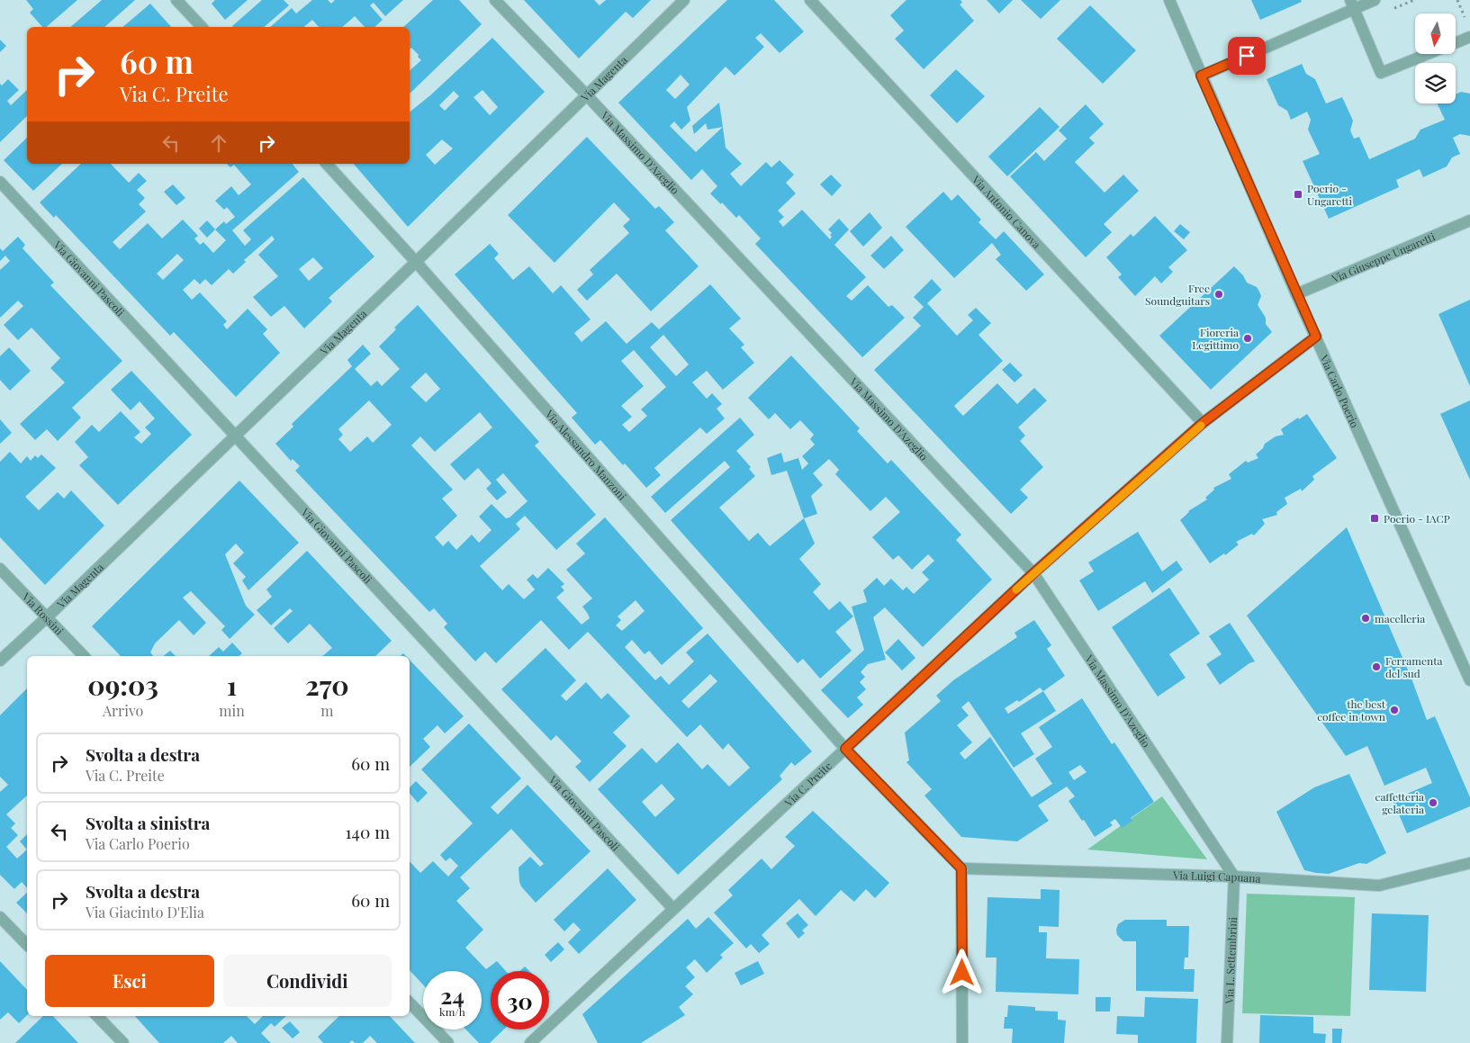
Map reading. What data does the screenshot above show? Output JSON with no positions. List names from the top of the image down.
{
  "streets": {
    "street": [
      "Via Magenta",
      "Via Massimo D'Azeglio",
      "Via Antonio Canova",
      "Via Giuseppe Ungaretti",
      "Via Giovanni Pascoli",
      "Via Carlo Poerio",
      "Via Alessandro Manzoni",
      "Via Rossini",
      "Via C. Preite",
      "Via Luigi Capuana",
      "Via L. Settembrini"
    ]
  },
  "crossings": [
    ["Via Magenta", "Via Massimo D'Azeglio"],
    ["Via Magenta", "Via Giovanni Pascoli"],
    ["Via Magenta", "Via Alessandro Manzoni"],
    ["Via Magenta", "Via Rossini"],
    ["Via Massimo D'Azeglio", "Via C. Preite"],
    ["Via Massimo D'Azeglio", "Via Luigi Capuana"],
    ["Via Massimo D'Azeglio", "Via L. Settembrini"],
    ["Via Antonio Canova", "Via C. Preite"],
    ["Via Giuseppe Ungaretti", "Via Carlo Poerio"],
    ["Via Giovanni Pascoli", "Via C. Preite"],
    ["Via Carlo Poerio", "Via C. Preite"],
    ["Via Alessandro Manzoni", "Via C. Preite"],
    ["Via Alessandro Manzoni", "Via Luigi Capuana"],
    ["Via Luigi Capuana", "Via L. Settembrini"]
  ],
  "places": {
    "transit": ["Poerio - Ungaretti", "Poerio - IACP"],
    "other": [
      "Free Soundguitars",
      "Fioreria Legittimo",
      "macelleria",
      "Ferramenta del sud",
      "the best coffee in town",
      "caffetteria gelateria"
    ]
  },
  "north": "bottom",
  "page": {
    "turn": ["60 m", "Via C. Preite"],
    "eta": [
      "09:03",
      "Arrivo",
      "1",
      "min",
      "270",
      "m"
    ],
    "list": [
      {
        "name": "Svolta a destra",
        "note": "Via C. Preite",
        "value": "60 m"
      },
      {
        "name": "Svolta a sinistra",
        "note": "Via Carlo Poerio",
        "value": "140 m"
      },
      {
        "name": "Svolta a destra",
        "note": "Via Giacinto D'Elia",
        "value": "60 m"
      }
    ],
    "buttons": ["Esci", "Condividi"],
    "speed": "24 km/h",
    "limit": "30"
  }
}
